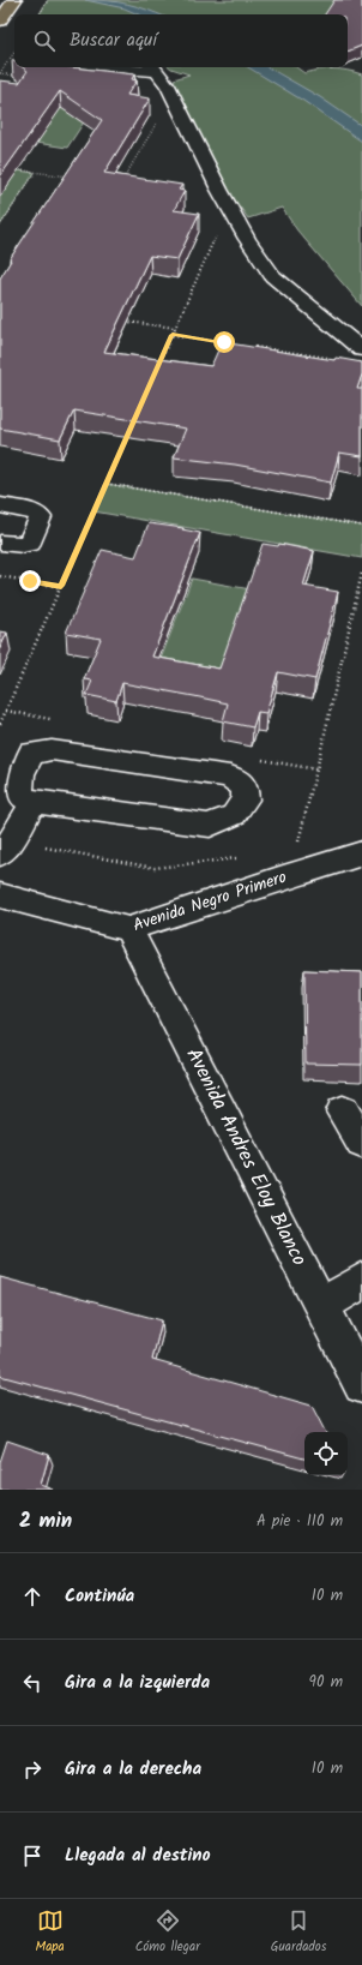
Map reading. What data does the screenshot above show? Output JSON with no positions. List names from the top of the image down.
{
  "streets": {
    "street": ["Avenida Negro Primero", "Avenida Andres Eloy Blanco"]
  },
  "crossings": [
    ["Avenida Negro Primero", "Avenida Andres Eloy Blanco"]
  ],
  "page": {
    "search": "Buscar aquí",
    "heading": ["2 min", "A pie · 110 m"],
    "list": [
      ["Continúa", "10 m"],
      ["Gira a la izquierda", "90 m"],
      ["Gira a la derecha", "10 m"],
      "Llegada al destino"
    ],
    "nav": ["Mapa", "Cómo llegar", "Guardados"]
  }
}
